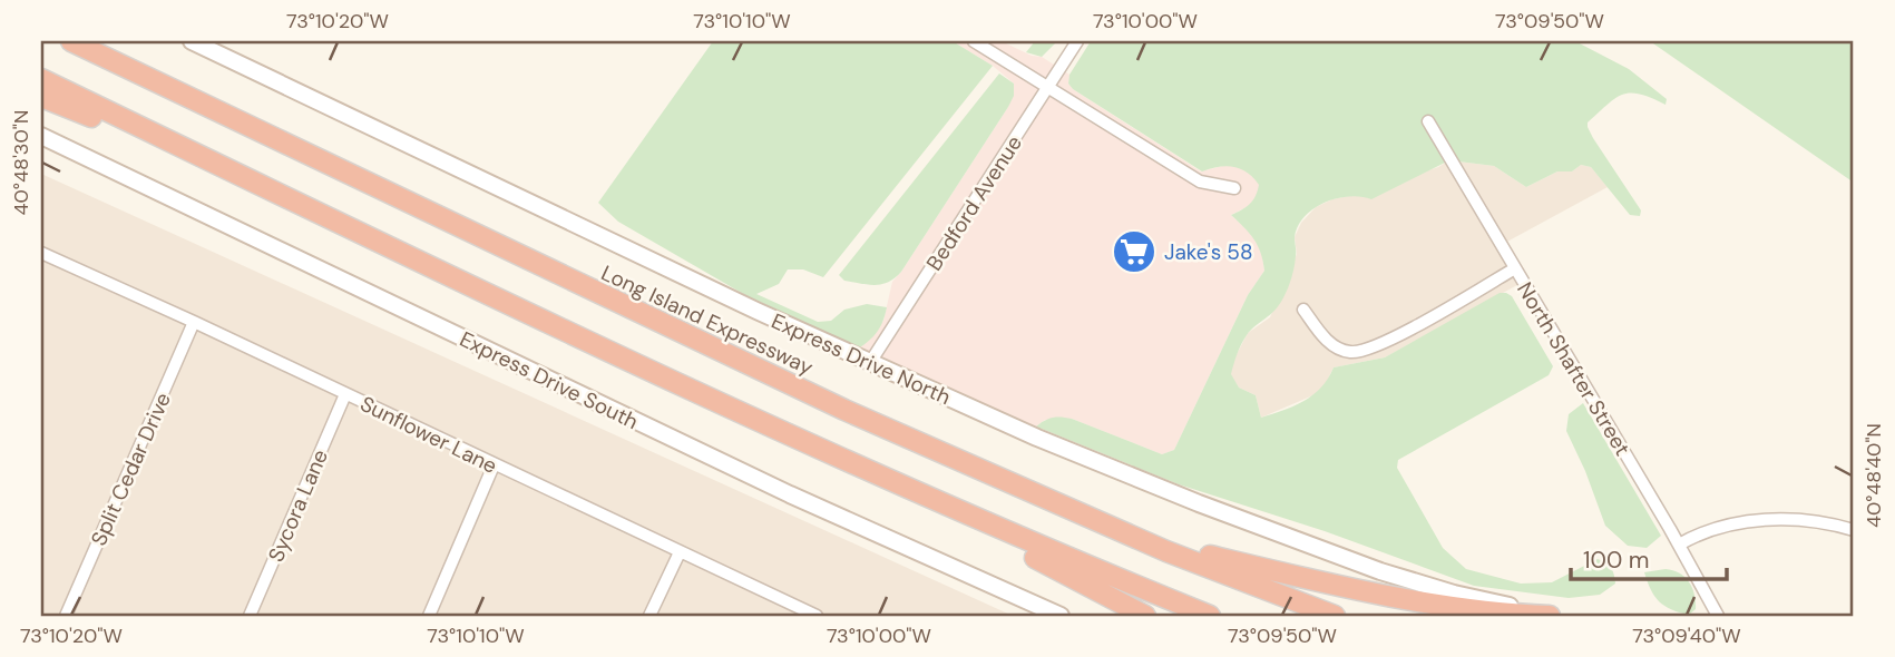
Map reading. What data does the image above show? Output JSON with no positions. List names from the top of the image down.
{
  "streets": {
    "highway": ["Long Island Expressway"],
    "main road": ["Express Drive North", "Express Drive South"],
    "street": [
      "Bedford Avenue",
      "North Shafter Street",
      "Sunflower Lane",
      "Split Cedar Drive",
      "Sycora Lane"
    ]
  },
  "crossings": [
    ["Bedford Avenue", "Express Drive North"],
    ["Sunflower Lane", "Split Cedar Drive"],
    ["Sunflower Lane", "Sycora Lane"]
  ],
  "places": {
    "supermarket": ["Jake's 58"]
  },
  "scale_bar": "100 m",
  "coordinates": [
    "73°10'20\"W",
    "73°10'10\"W",
    "73°10'00\"W",
    "73°09'50\"W",
    "40°48'30\"N",
    "40°48'40\"N",
    "73°09'40\"W"
  ]
}
